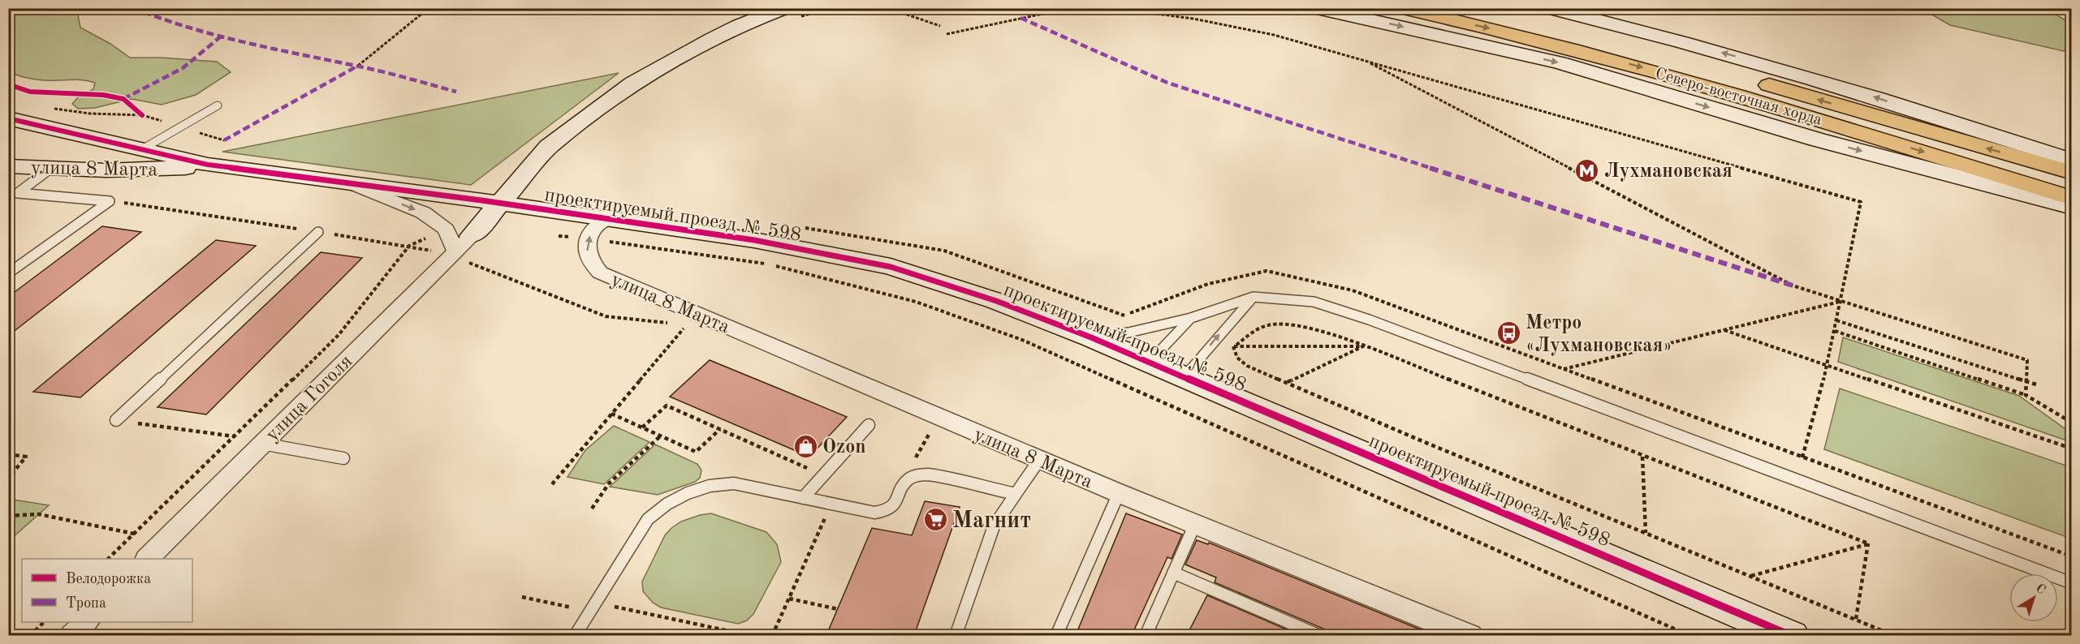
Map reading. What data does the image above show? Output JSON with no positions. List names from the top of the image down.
{
  "streets": {
    "highway": ["Северо-восточная хорда"],
    "street": ["улица 8 Марта", "проектируемый проезд № 598", "улица Гоголя"]
  },
  "crossings": [
    ["улица 8 Марта", "проектируемый проезд № 598"]
  ],
  "one_way": ["улица 8 Марта"],
  "places": {
    "metro station": ["Лухмановская"],
    "bus stop": ["Метро «Лухмановская»"],
    "shop": ["Ozon"],
    "supermarket": ["Магнит"]
  },
  "legend": ["Велодорожка", "Тропа"],
  "north": "top right"
}
